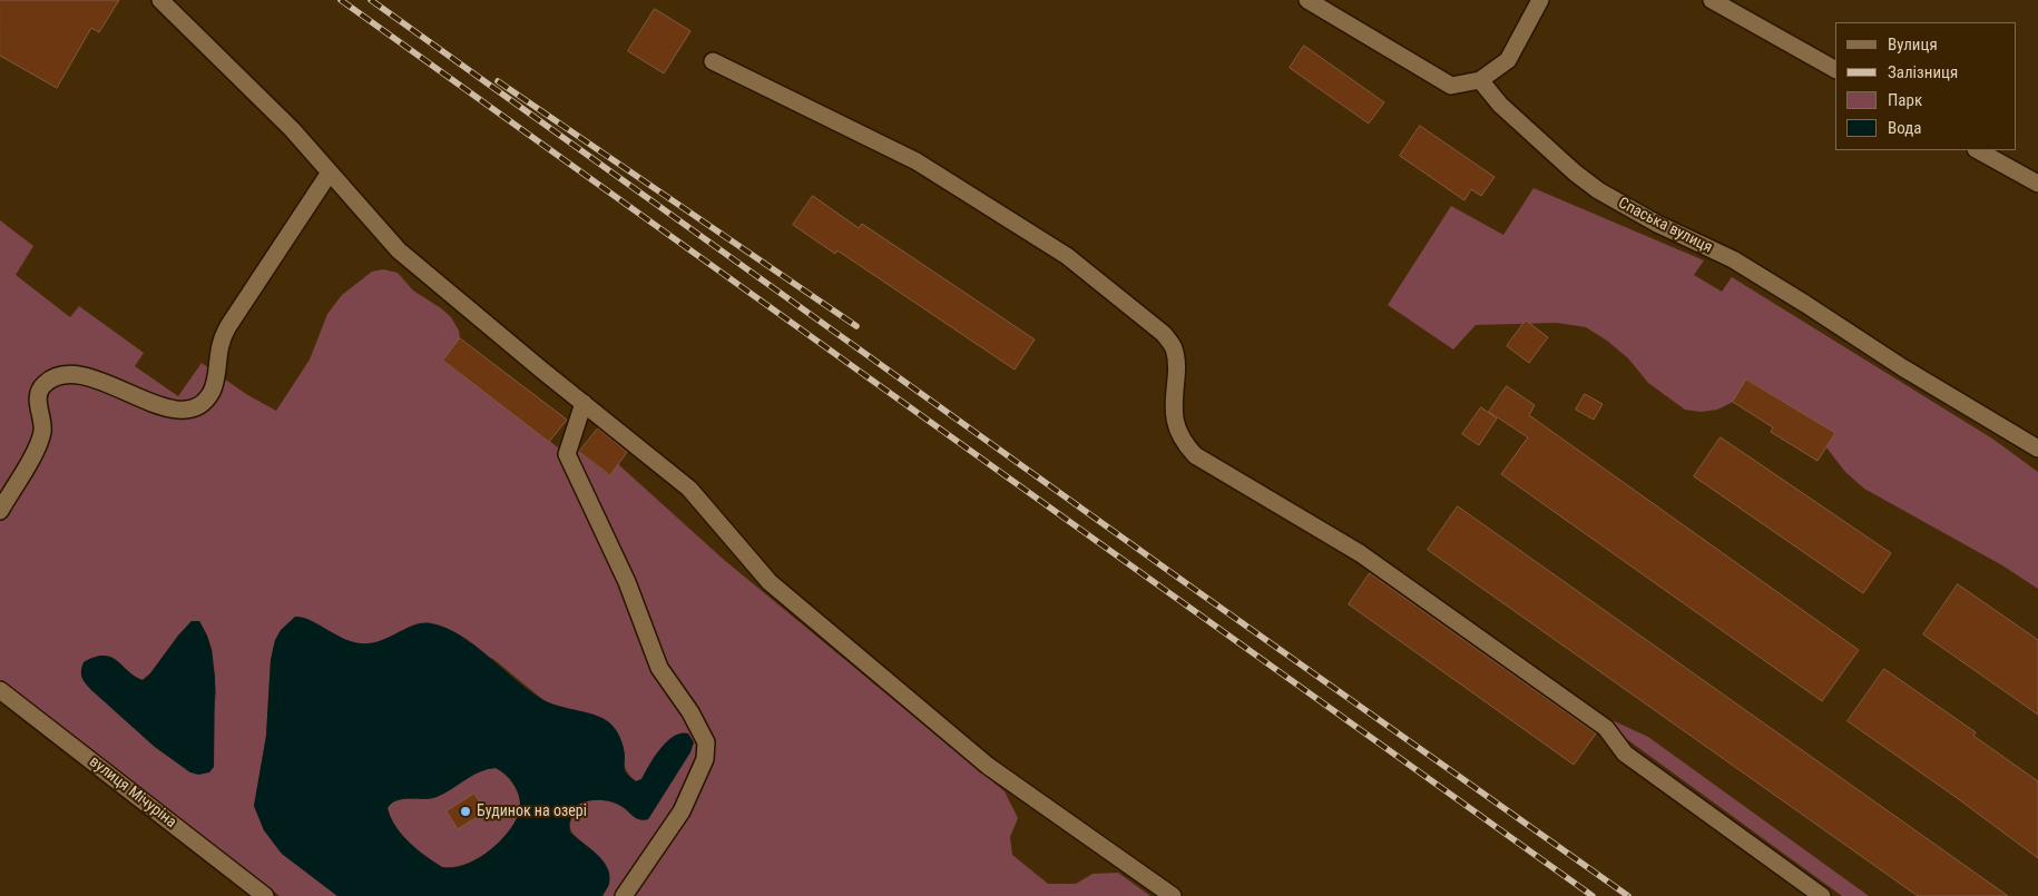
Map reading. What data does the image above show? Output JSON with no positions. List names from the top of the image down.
{
  "streets": {
    "street": ["Спаська вулиця", "вулиця Мічуріна"]
  },
  "places": ["Будинок на озері"],
  "legend": [
    "Вулиця",
    "Залізниця",
    "Парк",
    "Вода"
  ]
}
